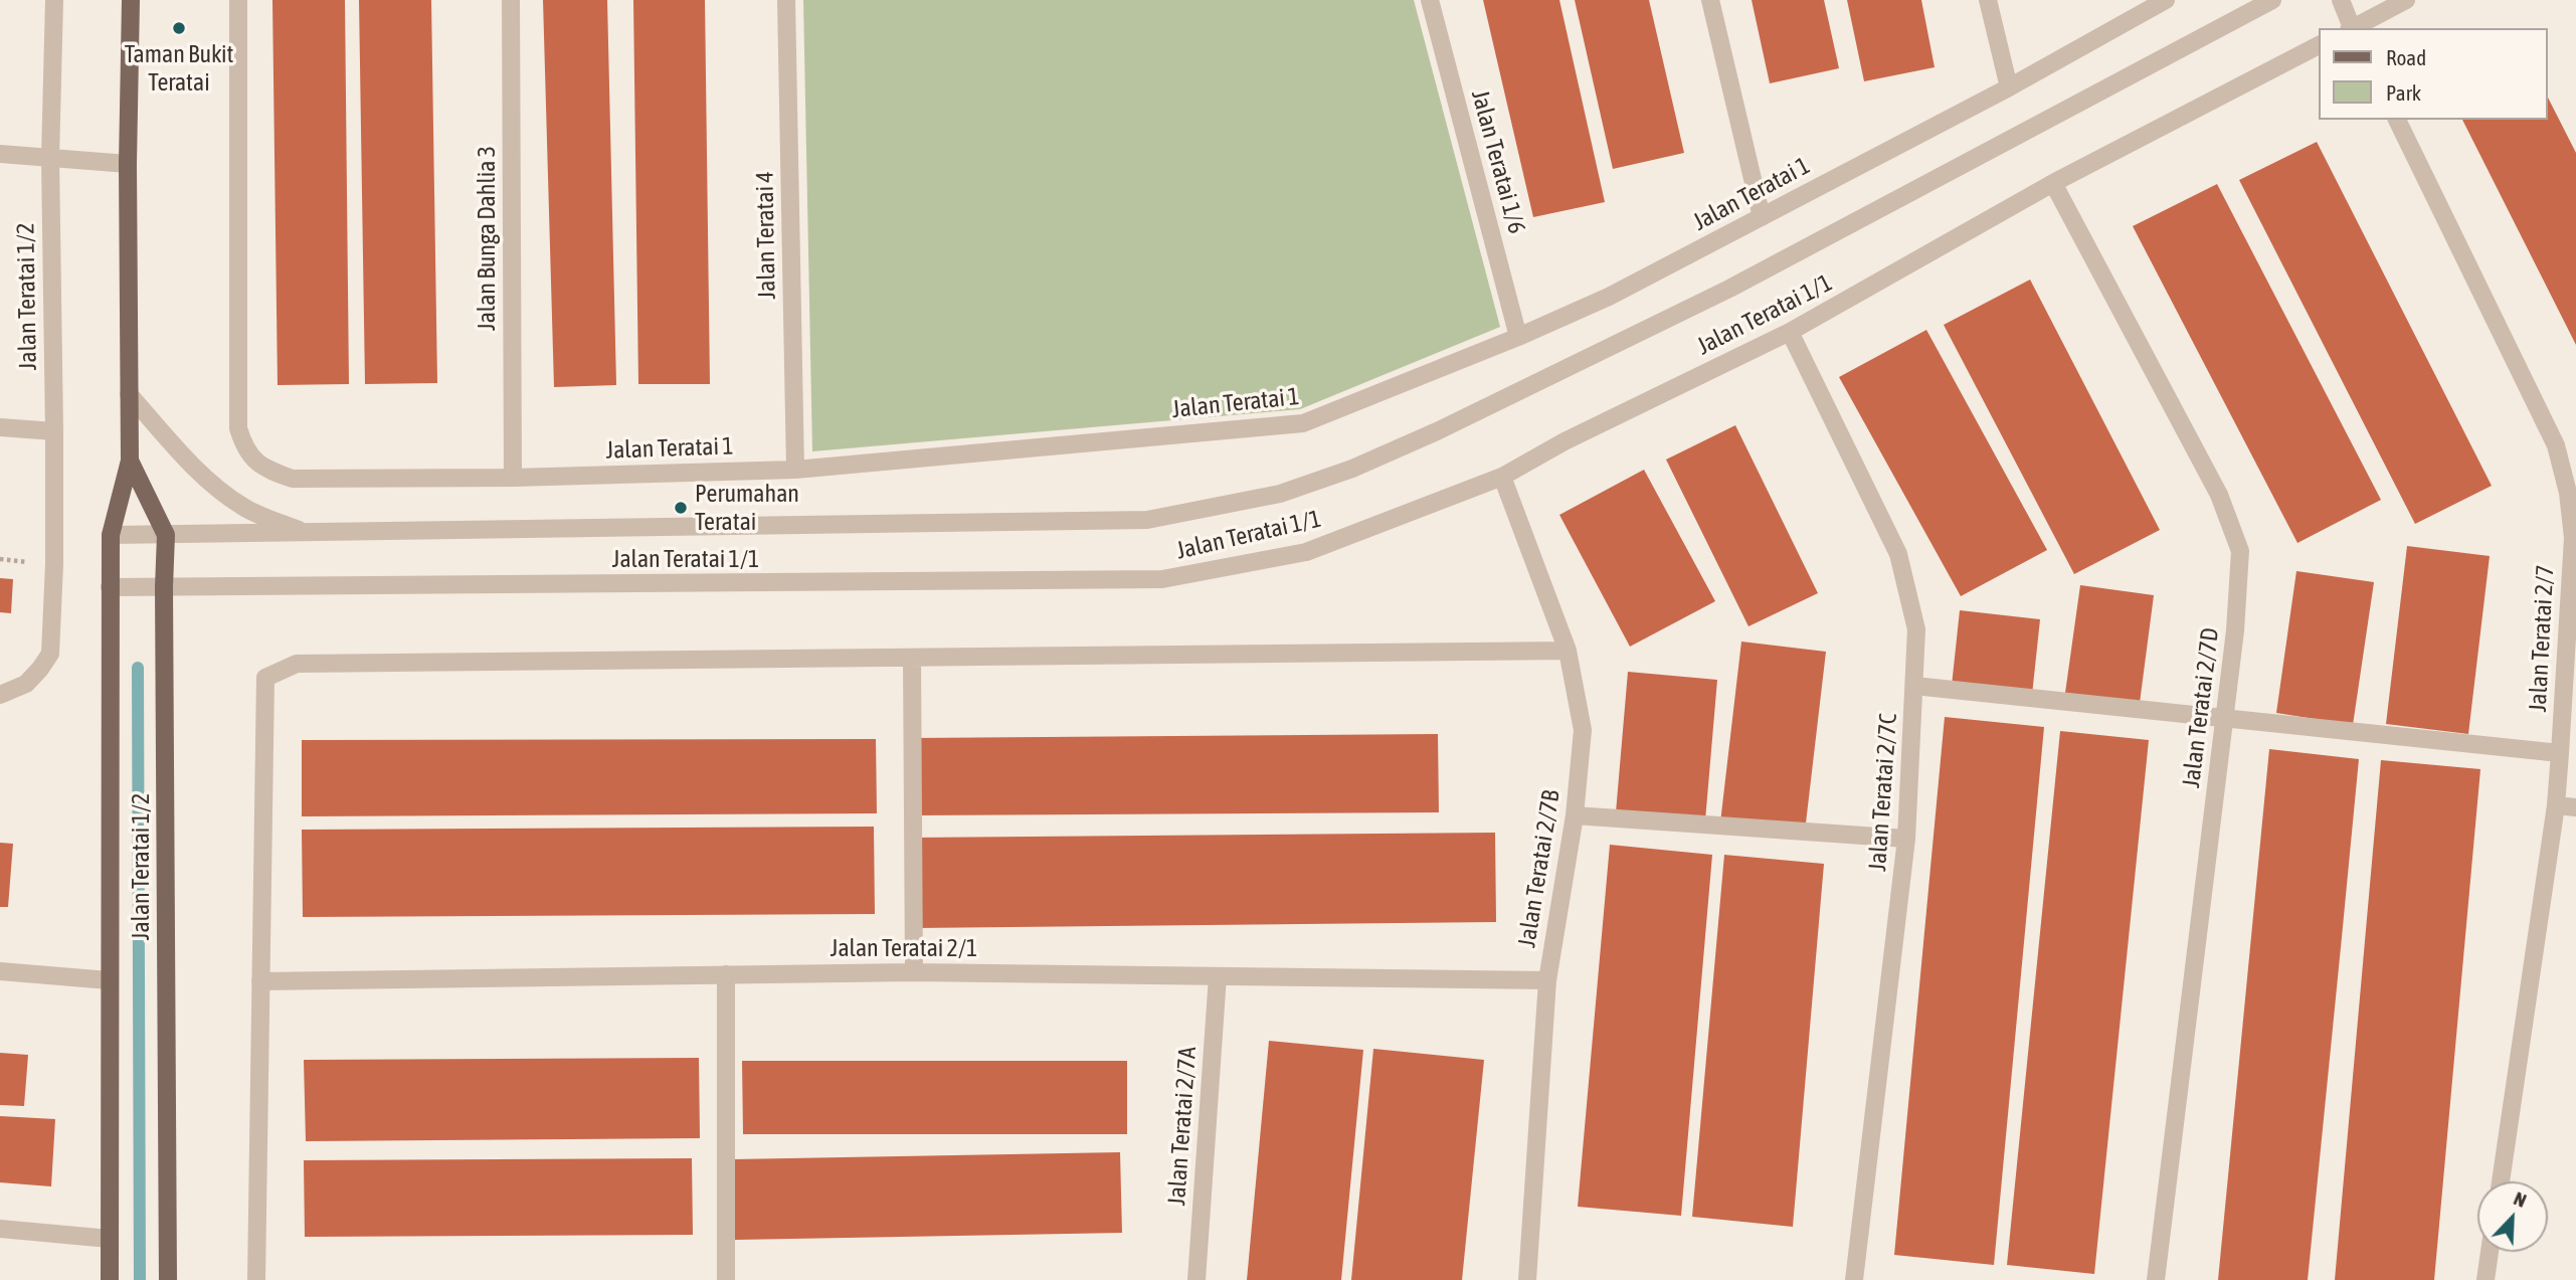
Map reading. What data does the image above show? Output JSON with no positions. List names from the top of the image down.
{
  "streets": {
    "main road": ["Jalan Teratai 1/2"],
    "street": [
      "Jalan Teratai 1/6",
      "Jalan Teratai 1",
      "Jalan Teratai 4",
      "Jalan Bunga Dahlia 3",
      "Jalan Teratai 1/1",
      "Jalan Teratai 2/7",
      "Jalan Teratai 2/7D",
      "Jalan Teratai 2/7C",
      "Jalan Teratai 2/7B",
      "Jalan Teratai 2/1",
      "Jalan Teratai 2/7A"
    ]
  },
  "crossings": [
    ["Jalan Teratai 1/6", "Jalan Teratai 1"],
    ["Jalan Teratai 1", "Jalan Teratai 4"],
    ["Jalan Teratai 1", "Jalan Bunga Dahlia 3"],
    ["Jalan Teratai 1/2", "Jalan Teratai 1/1"],
    ["Jalan Teratai 1/1", "Jalan Teratai 2/7D"],
    ["Jalan Teratai 1/1", "Jalan Teratai 2/7C"],
    ["Jalan Teratai 1/1", "Jalan Teratai 2/7B"],
    ["Jalan Teratai 2/7B", "Jalan Teratai 2/1"],
    ["Jalan Teratai 2/1", "Jalan Teratai 2/7A"]
  ],
  "places": ["Taman Bukit Teratai", "Perumahan Teratai"],
  "legend": ["Road", "Park"],
  "north": "top right"
}
